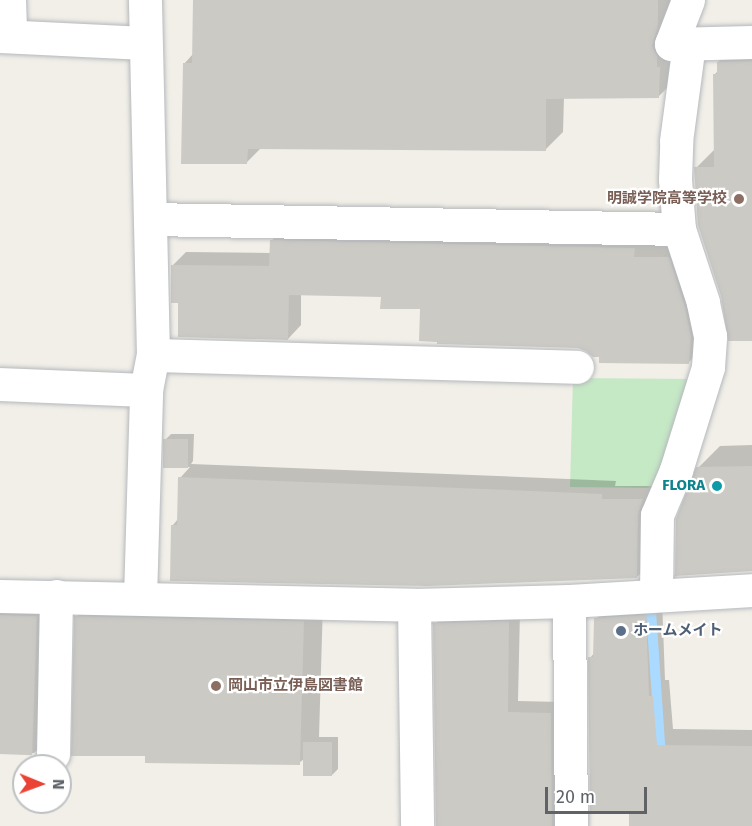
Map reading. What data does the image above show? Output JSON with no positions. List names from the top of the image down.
{
  "places": [
    "明誠学院高等学校",
    "FLORA",
    "ホームメイト",
    "岡山市立伊島図書館"
  ],
  "scale_bar": "20 m",
  "north": "right"
}
